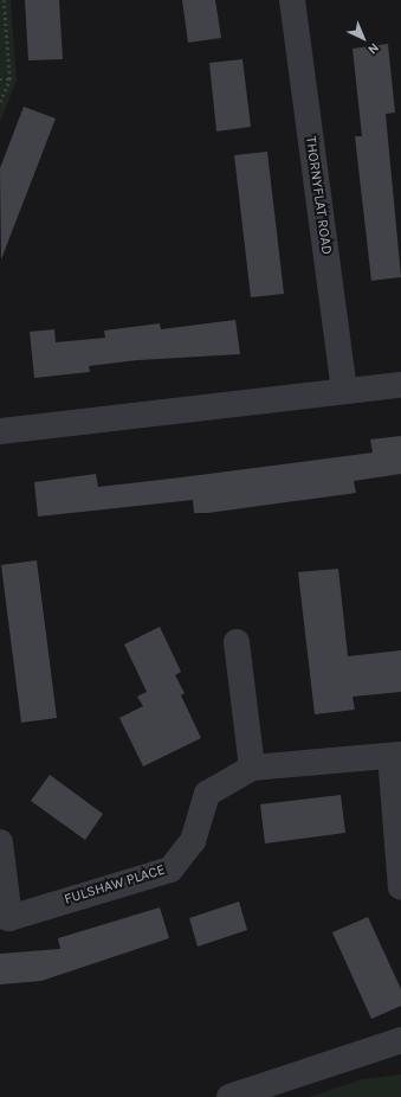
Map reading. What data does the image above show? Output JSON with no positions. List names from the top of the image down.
{
  "streets": {
    "street": ["THORNYFLAT ROAD", "FULSHAW PLACE"]
  },
  "north": "bottom right"
}
